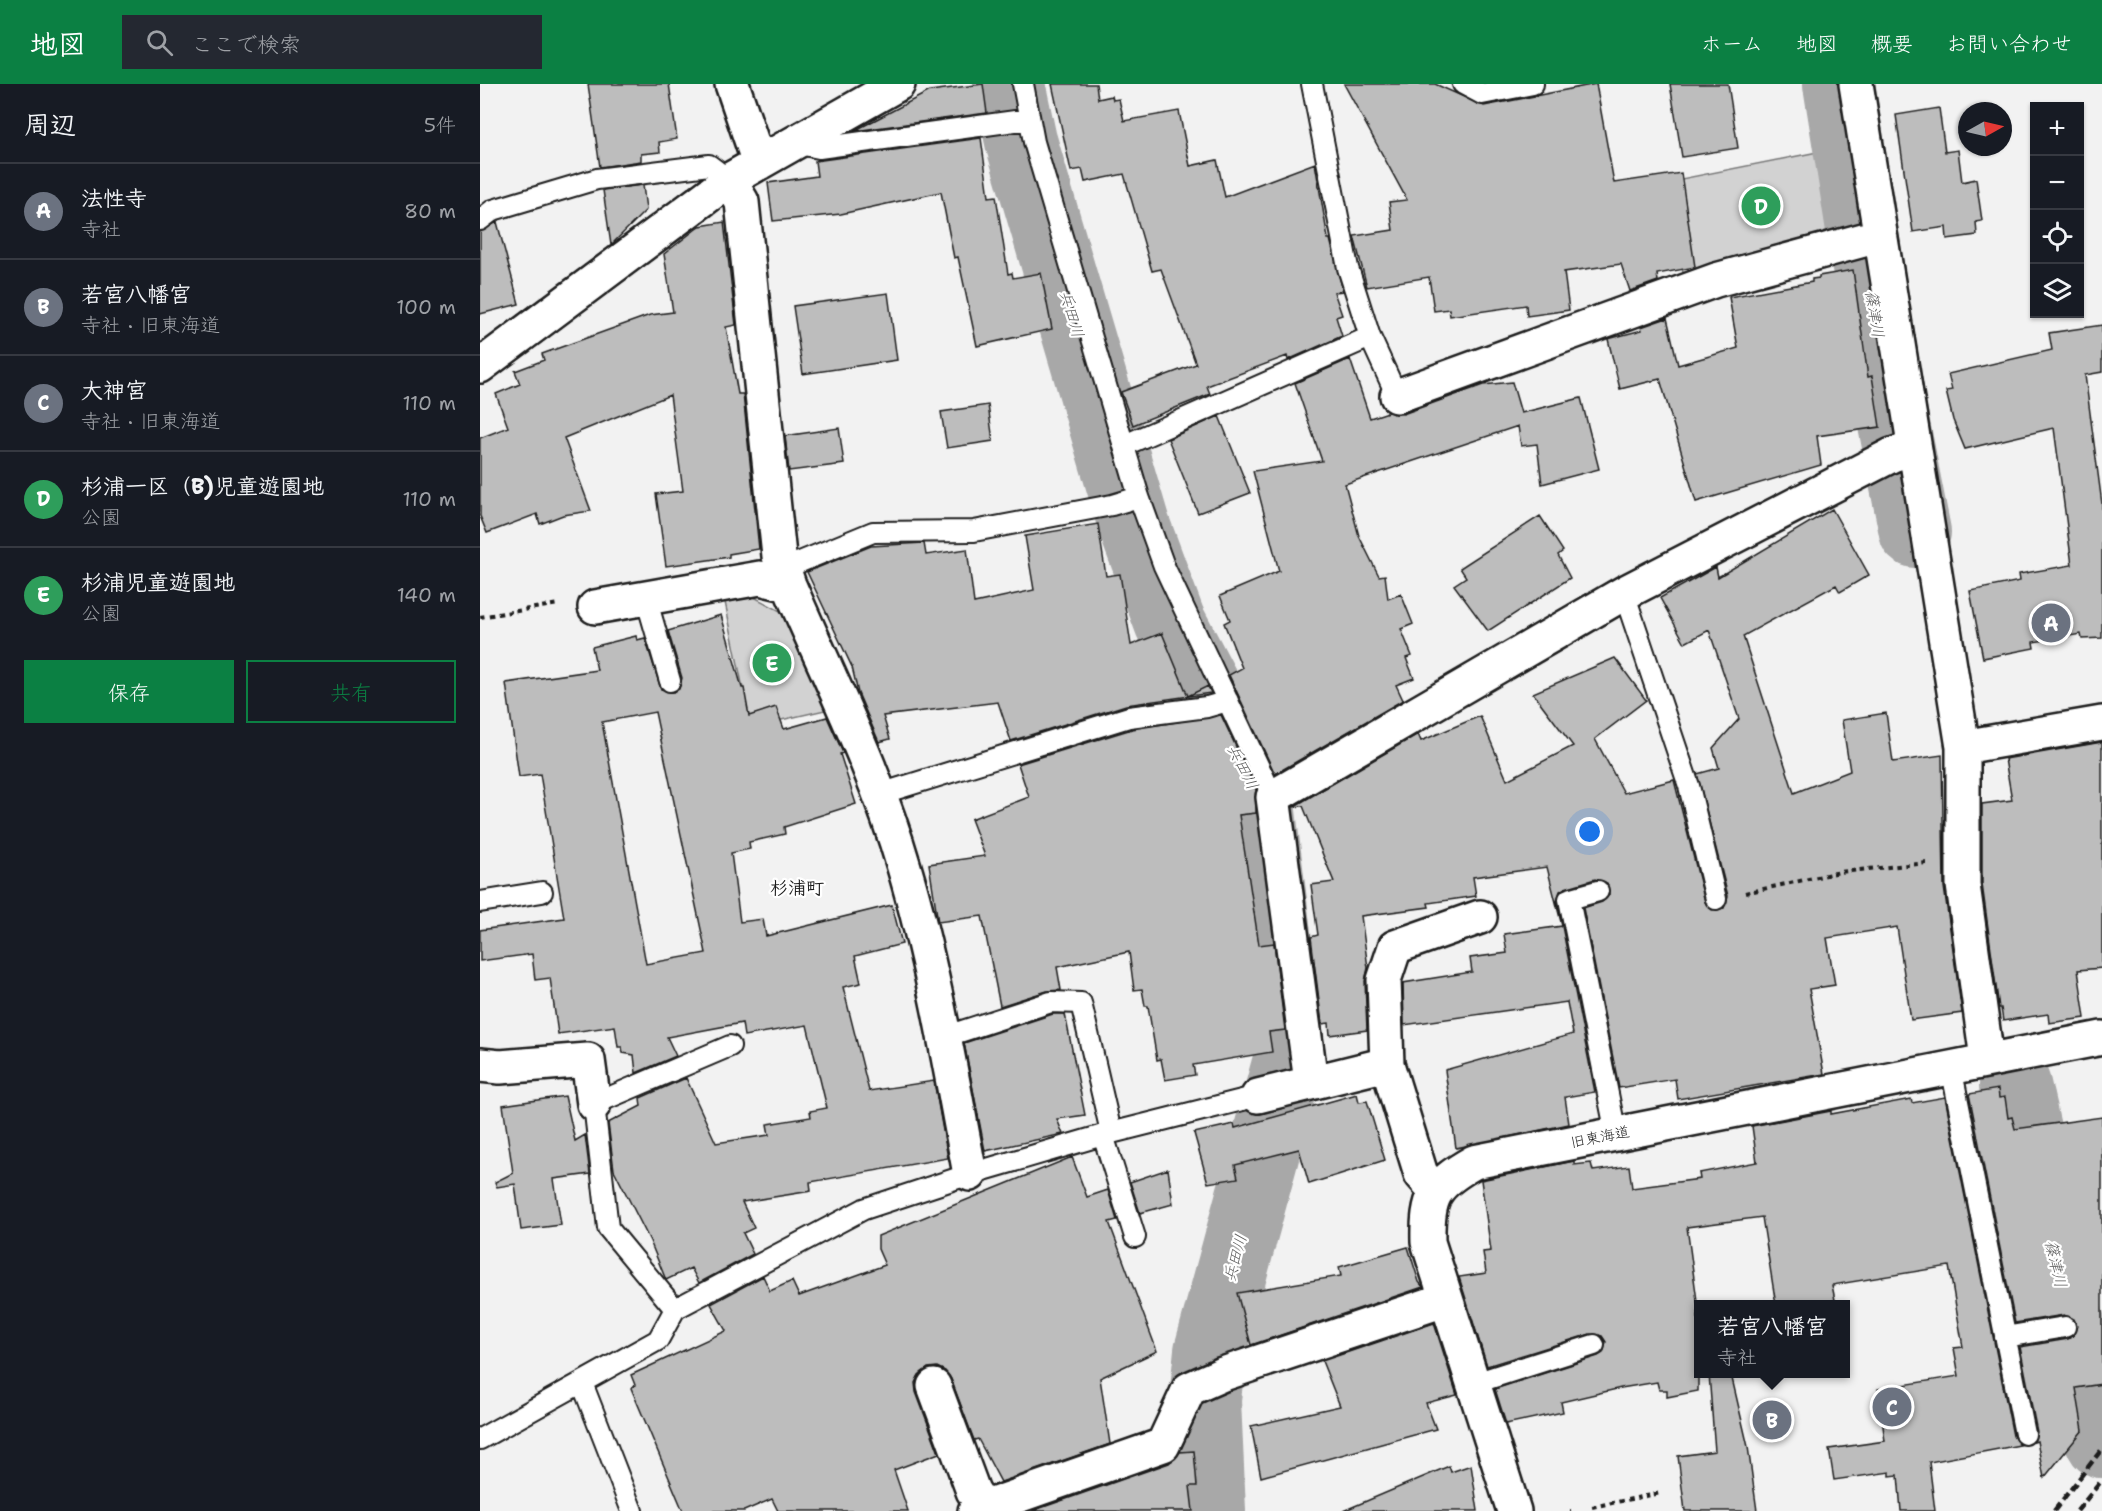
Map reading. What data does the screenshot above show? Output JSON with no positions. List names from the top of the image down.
{
  "streets": {
    "street": ["旧東海道"]
  },
  "districts": ["杉浦町"],
  "water": ["兵田川", "篠津川"],
  "north": "right",
  "page": {
    "header": "地図",
    "search": "ここで検索",
    "nav": [
      "ホーム",
      "地図",
      "概要",
      "お問い合わせ"
    ],
    "heading": ["周辺", "5件"],
    "map_buttons": ["+", "−"],
    "list": [
      {
        "mark": "A",
        "name": "法性寺",
        "note": "寺社",
        "value": "80 m"
      },
      {
        "mark": "B",
        "name": "若宮八幡宮",
        "note": "寺社 · 旧東海道",
        "value": "100 m"
      },
      {
        "mark": "C",
        "name": "大神宮",
        "note": "寺社 · 旧東海道",
        "value": "110 m"
      },
      {
        "mark": "D",
        "name": "杉浦一区（B)児童遊園地",
        "note": "公園",
        "value": "110 m"
      },
      {
        "mark": "E",
        "name": "杉浦児童遊園地",
        "note": "公園",
        "value": "140 m"
      }
    ],
    "pins": [
      "D",
      "A",
      "E",
      "C",
      "B"
    ],
    "buttons": ["保存", "共有"],
    "popup": ["若宮八幡宮", "寺社"]
  }
}
